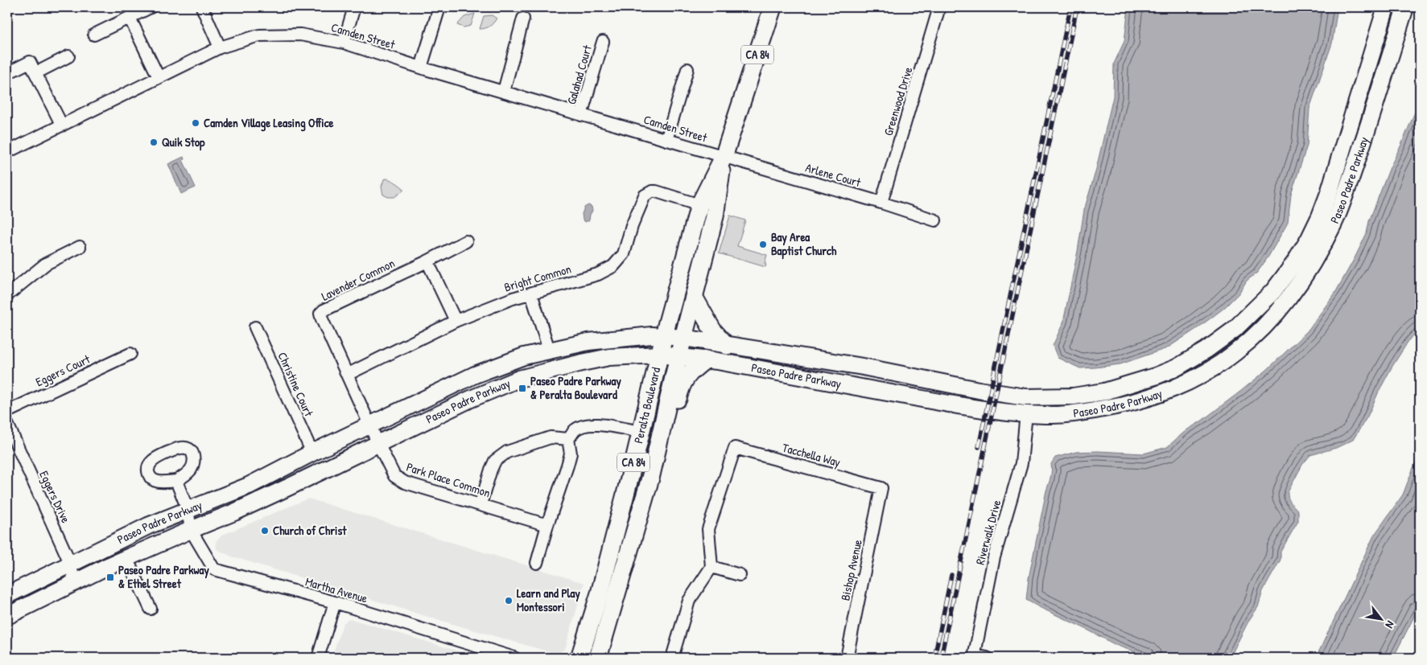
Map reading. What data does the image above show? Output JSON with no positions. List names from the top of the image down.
{
  "streets": {
    "main road": ["CA 84", "Paseo Padre Parkway", "Peralta Boulevard"],
    "street": [
      "Camden Street",
      "Galahad Court",
      "Greenwood Drive",
      "Arlene Court",
      "Bright Common",
      "Lavender Common",
      "Eggers Court",
      "Christine Court",
      "Tacchella Way",
      "Park Place Common",
      "Eggers Drive",
      "Riverwalk Drive",
      "Bishop Avenue",
      "Martha Avenue"
    ]
  },
  "crossings": [
    ["Camden Street", "Galahad Court"],
    ["Camden Street", "Arlene Court"],
    ["Camden Street", "Peralta Boulevard"],
    ["Greenwood Drive", "Arlene Court"],
    ["Arlene Court", "Peralta Boulevard"],
    ["Paseo Padre Parkway", "Christine Court"],
    ["Paseo Padre Parkway", "Peralta Boulevard"],
    ["Paseo Padre Parkway", "Park Place Common"],
    ["Paseo Padre Parkway", "Eggers Drive"],
    ["Paseo Padre Parkway", "Riverwalk Drive"],
    ["Paseo Padre Parkway", "Martha Avenue"],
    ["Bright Common", "Lavender Common"],
    ["Bright Common", "Peralta Boulevard"],
    ["Bright Common", "Park Place Common"],
    ["Lavender Common", "Park Place Common"],
    ["Tacchella Way", "Bishop Avenue"]
  ],
  "places": {
    "other": [
      "Camden Village Leasing Office",
      "Quik Stop",
      "Bay Area Baptist Church",
      "Church of Christ",
      "Learn and Play Montessori"
    ],
    "transit": ["Paseo Padre Parkway & Peralta Boulevard", "Paseo Padre Parkway & Ethel Street"]
  },
  "north": "bottom right"
}
